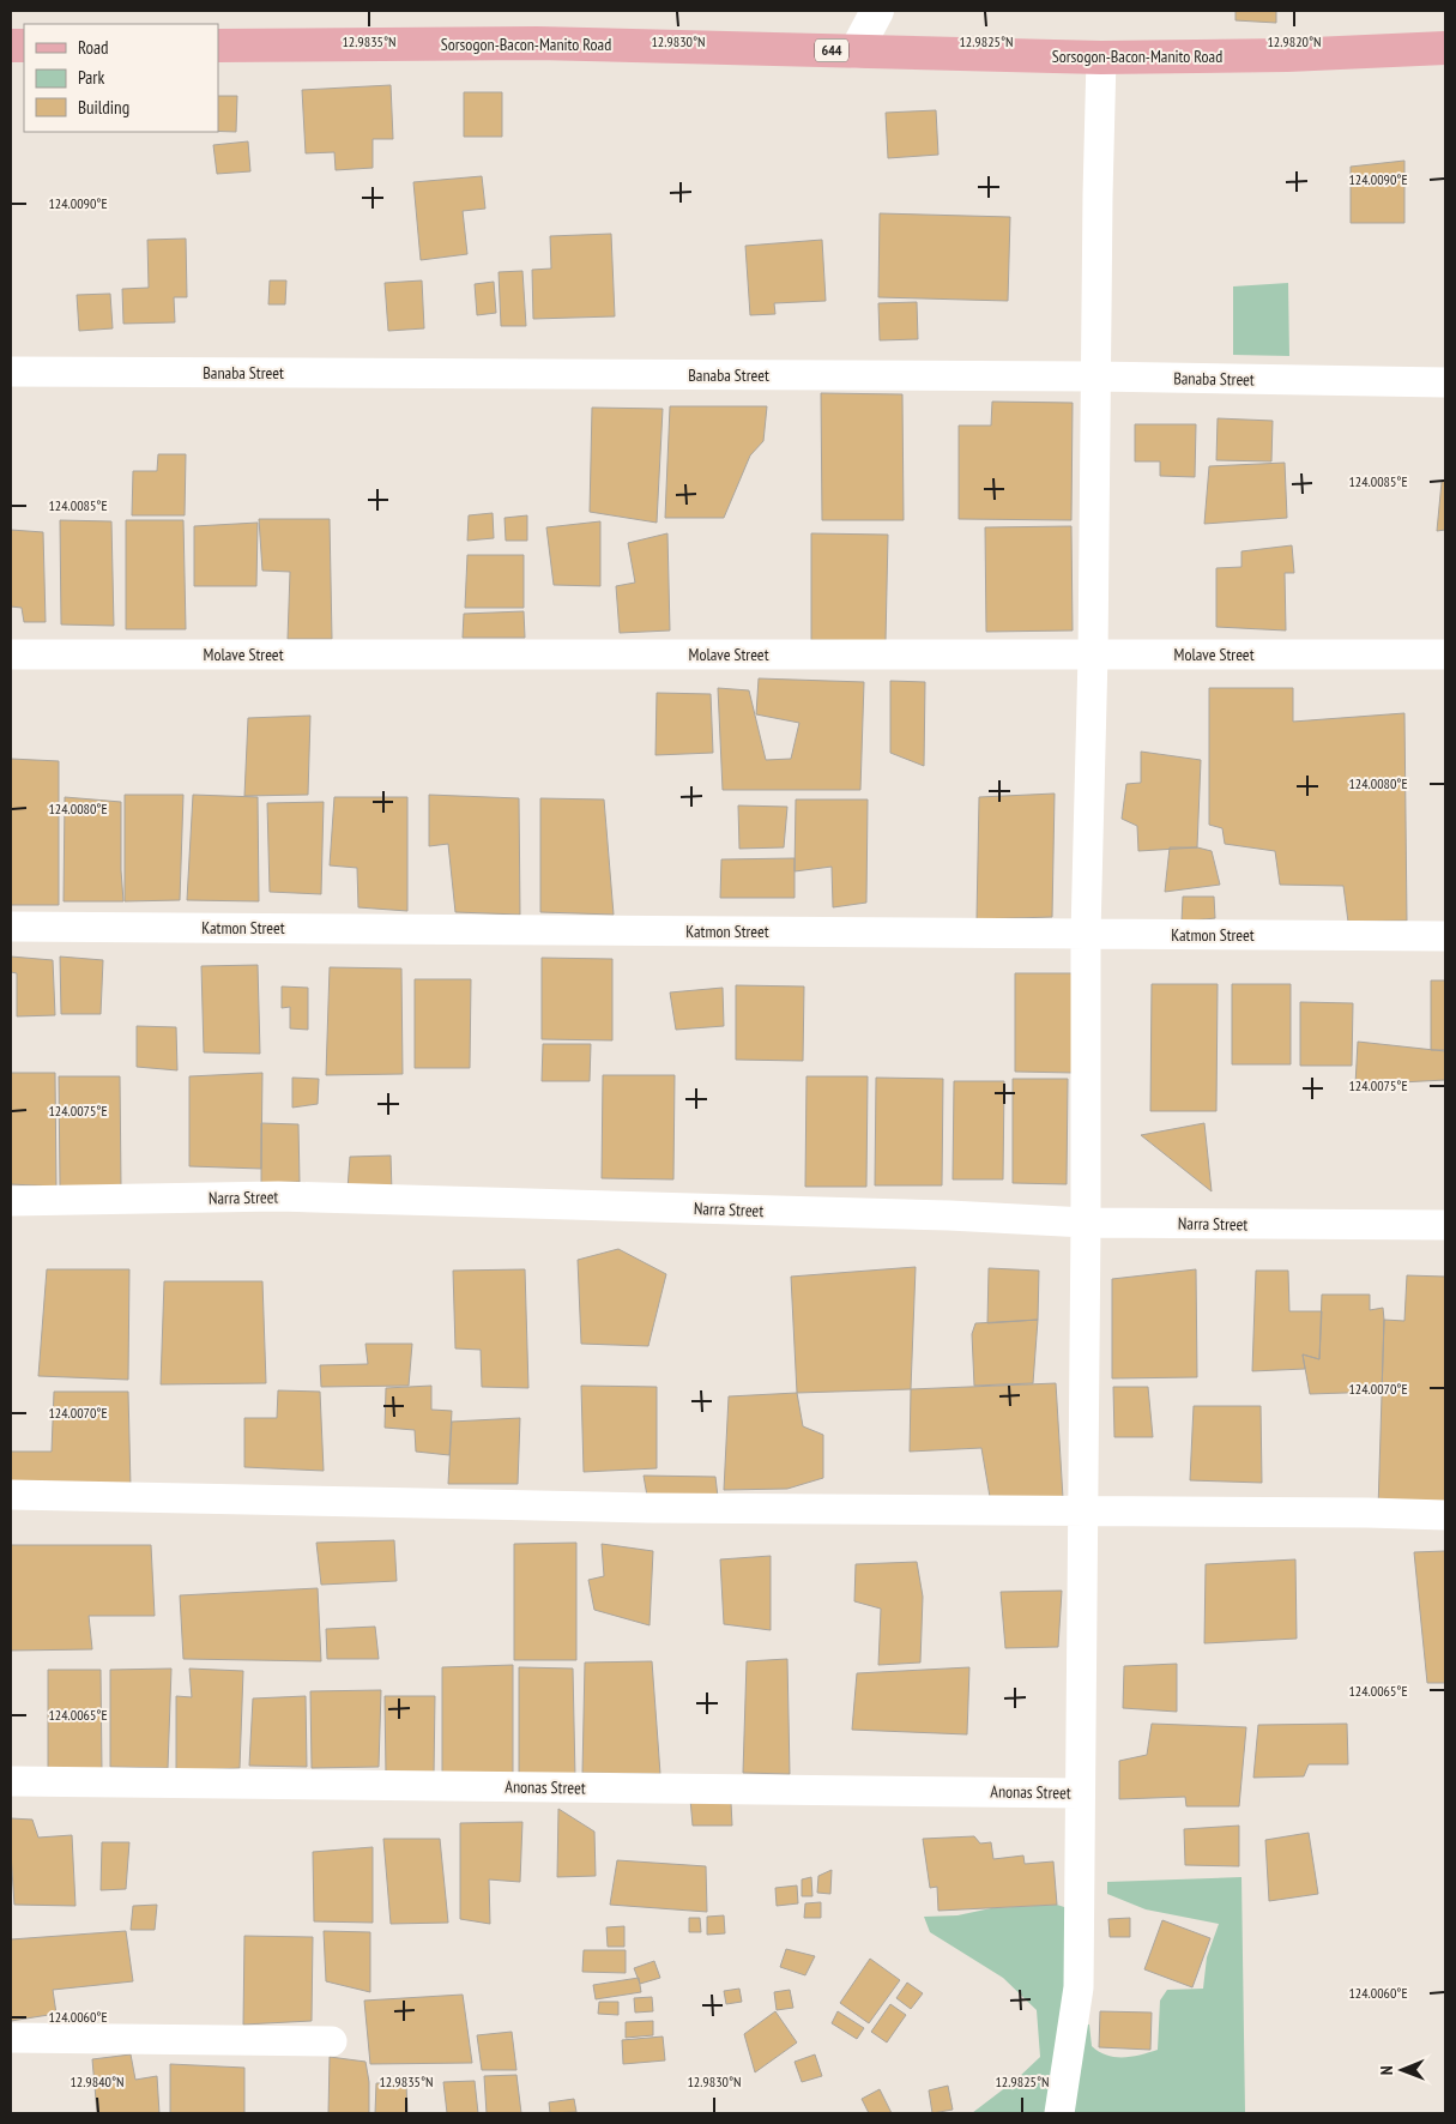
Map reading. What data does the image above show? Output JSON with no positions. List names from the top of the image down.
{
  "streets": {
    "main road": ["Sorsogon-Bacon-Manito Road", "644"],
    "street": [
      "Banaba Street",
      "Molave Street",
      "Katmon Street",
      "Narra Street",
      "Anonas Street"
    ]
  },
  "legend": ["Road", "Park", "Building"],
  "north": "left",
  "coordinates": [
    "12.9835°N",
    "12.9830°N",
    "12.9825°N",
    "12.9820°N",
    "124.0090°E",
    "124.0085°E",
    "124.0080°E",
    "124.0075°E",
    "124.0070°E",
    "124.0065°E",
    "124.0060°E",
    "12.9840°N"
  ]
}
